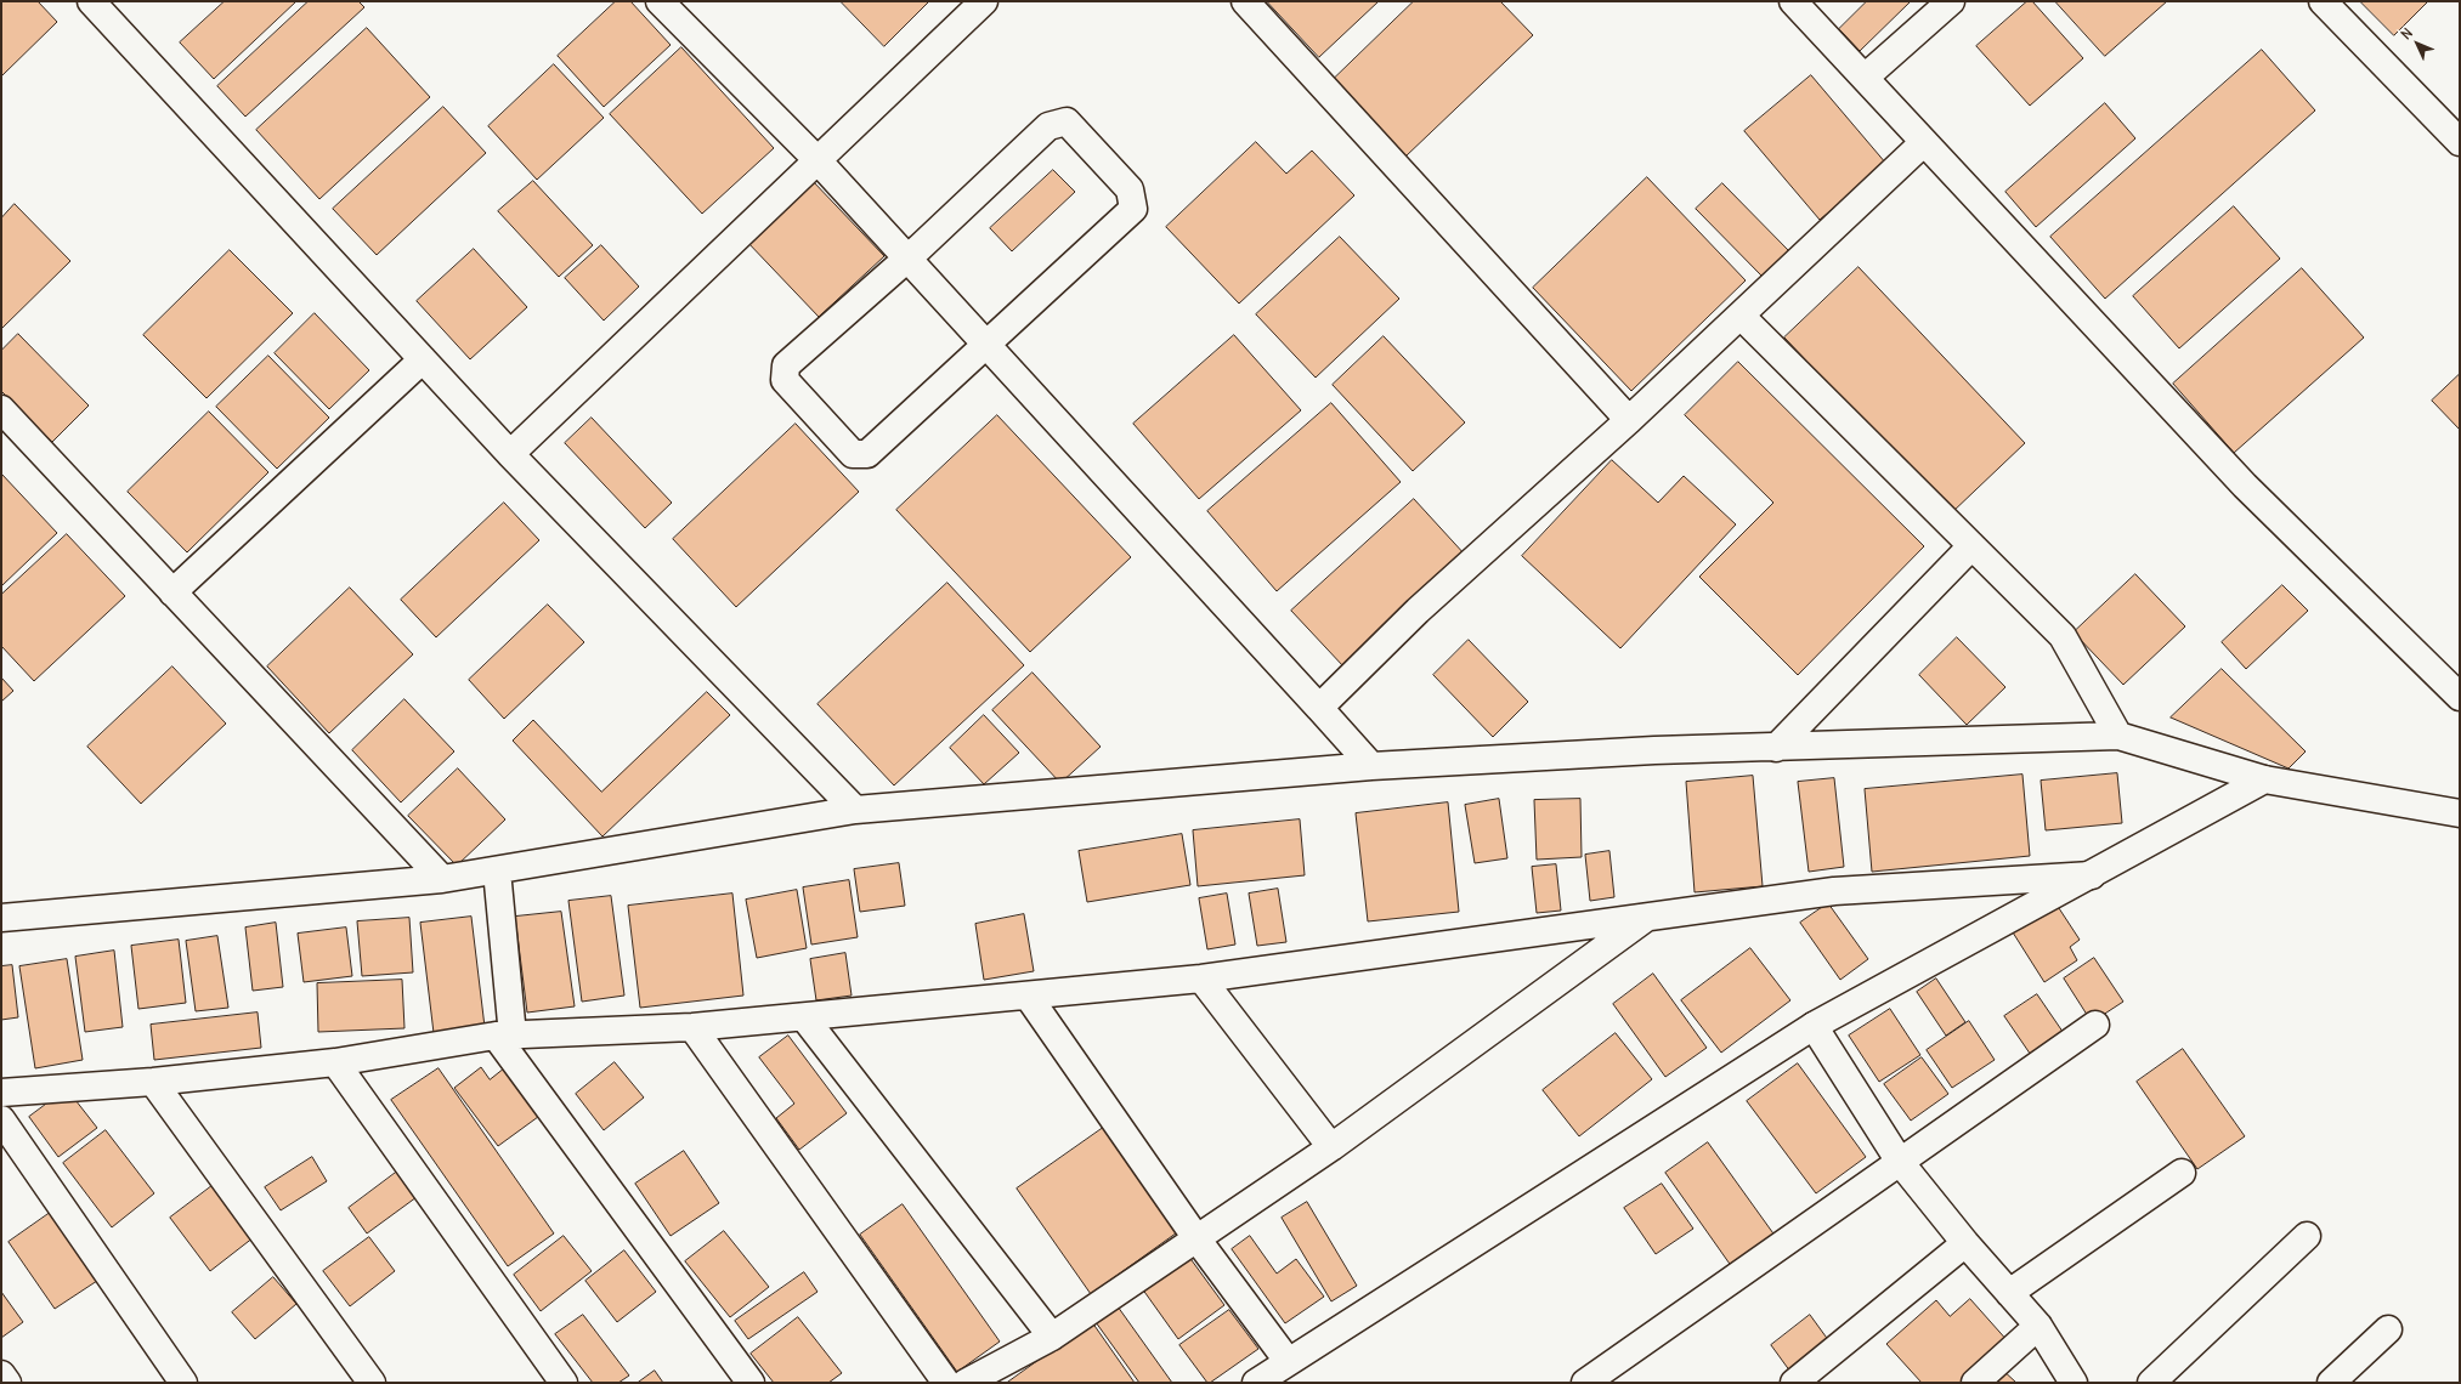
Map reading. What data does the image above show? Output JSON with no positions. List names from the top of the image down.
{
  "north": "top left"
}
